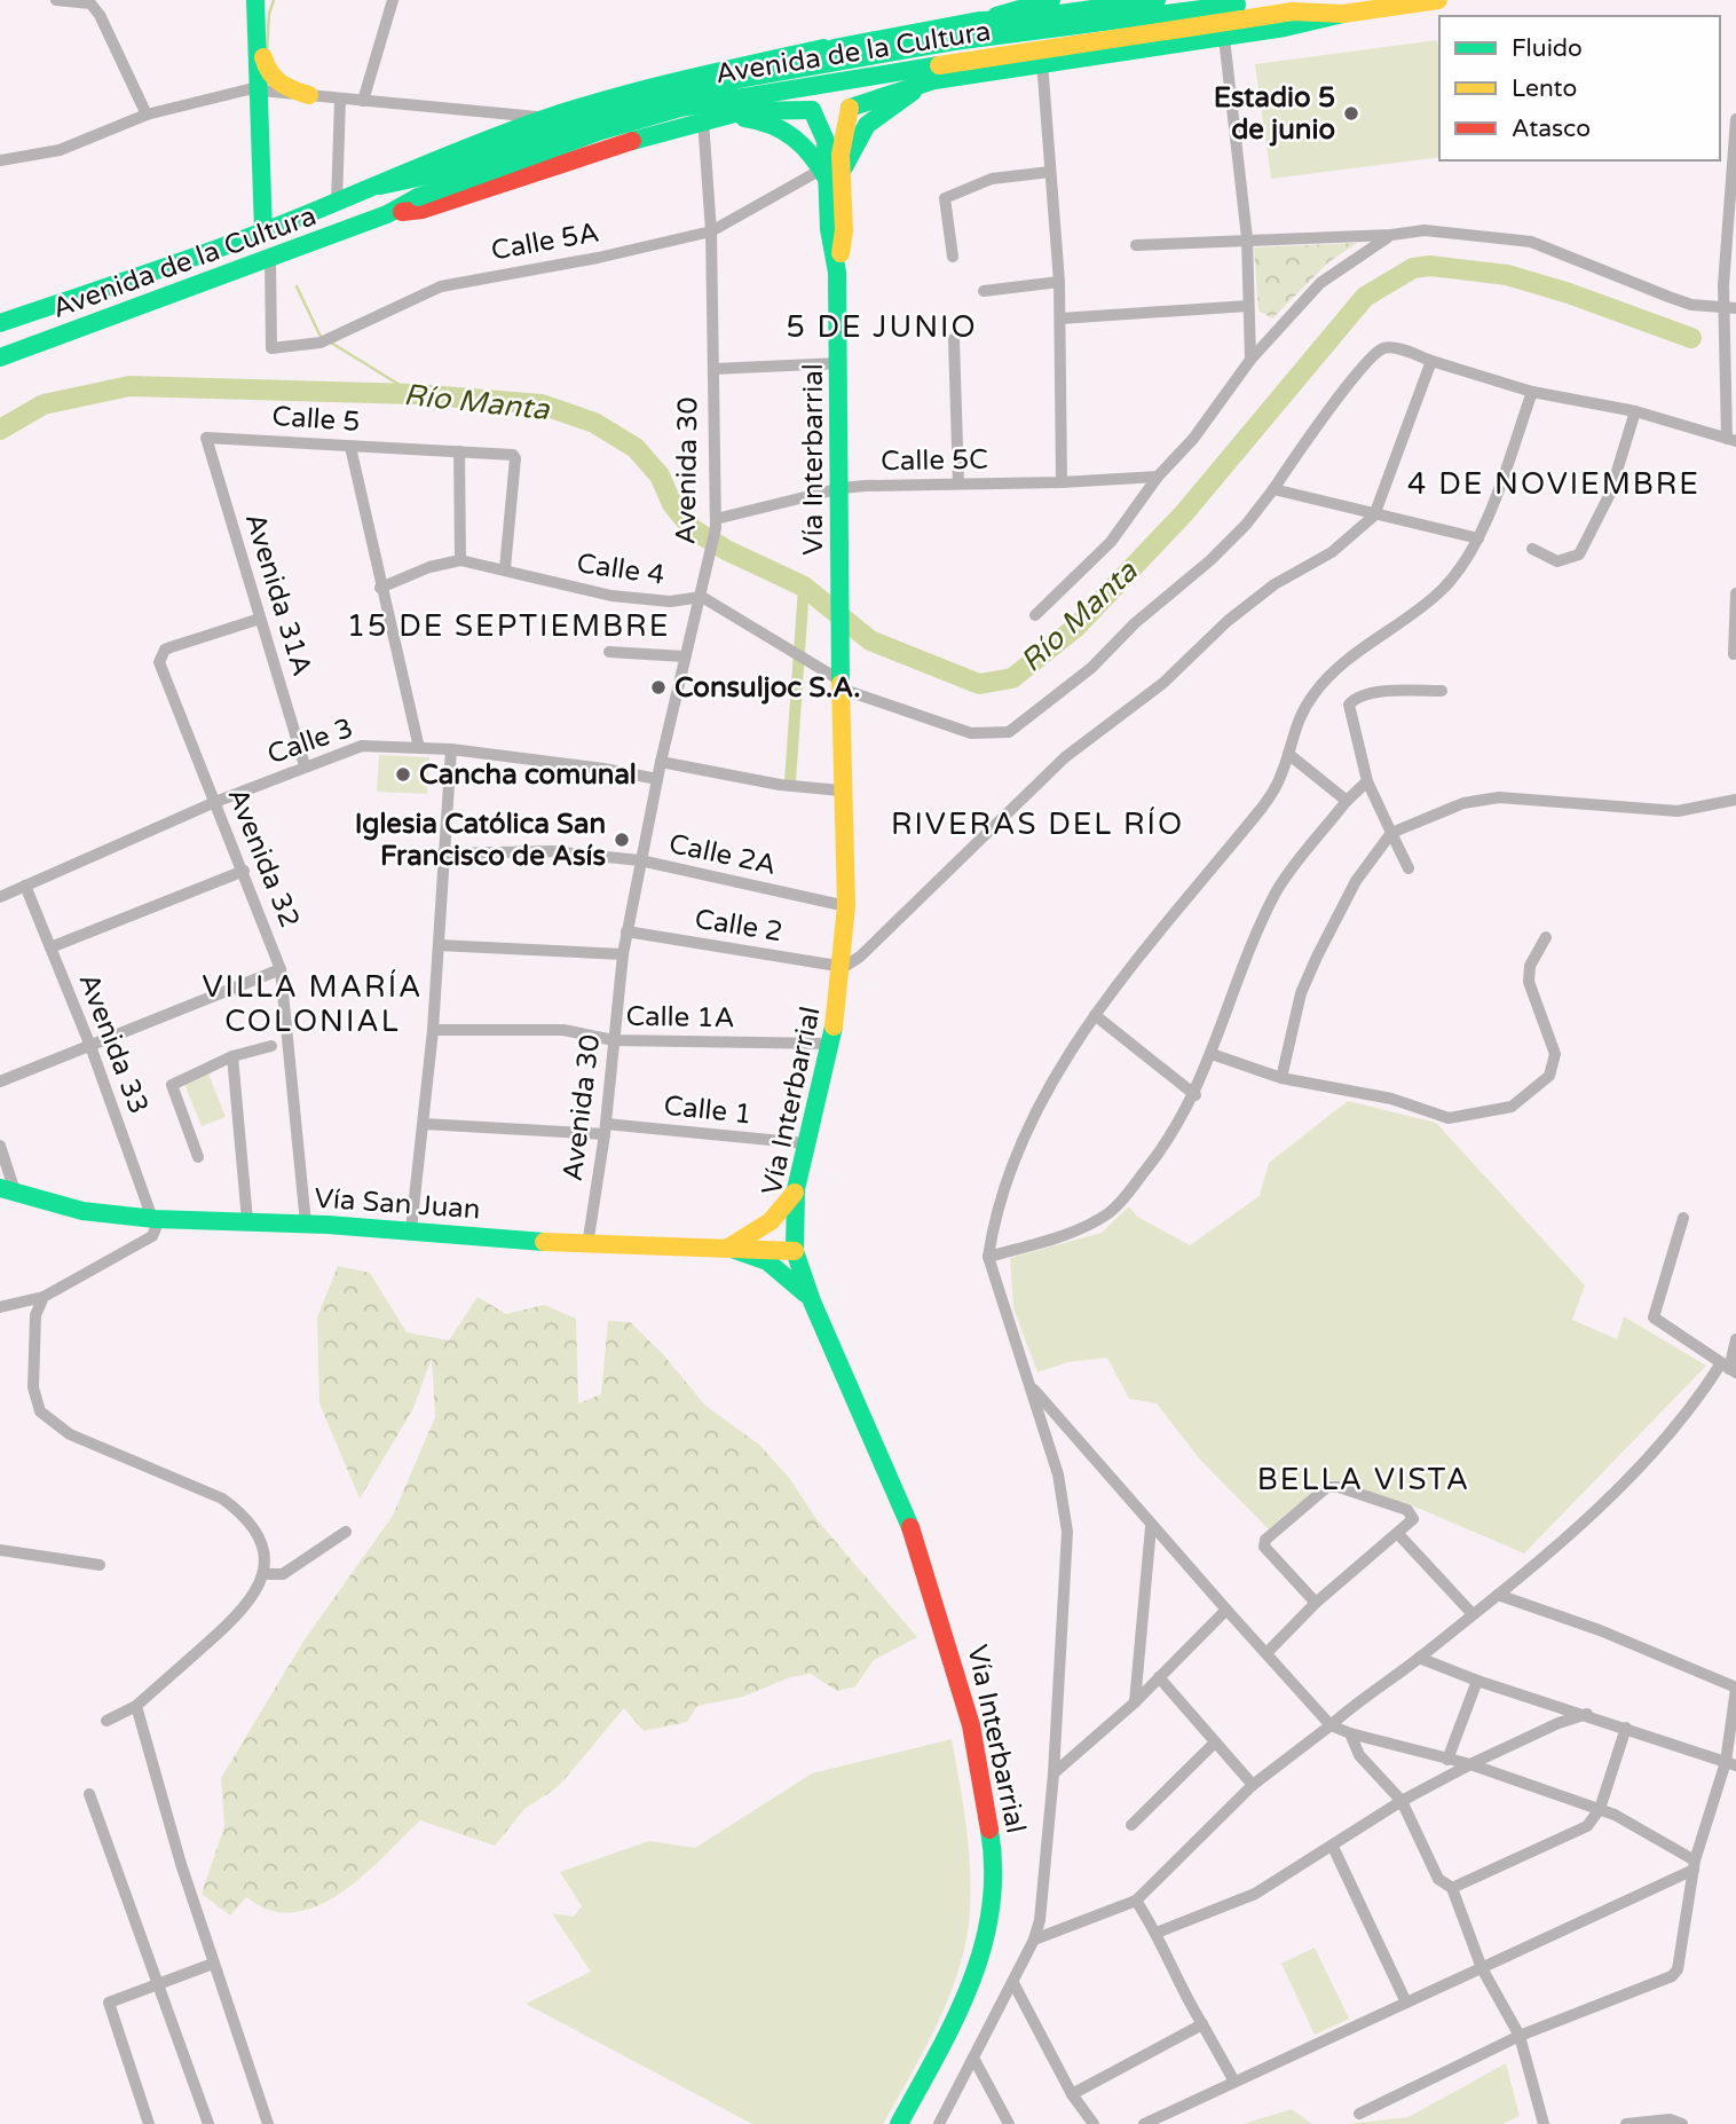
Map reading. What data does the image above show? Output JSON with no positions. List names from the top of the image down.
{
  "streets": {
    "main road": ["Avenida de la Cultura", "Vía Interbarrial", "Vía San Juan"],
    "street": [
      "Calle 5A",
      "Calle 5",
      "Calle 5C",
      "Avenida 30",
      "Calle 4",
      "Avenida 31A",
      "Calle 3",
      "Calle 2A",
      "Avenida 32",
      "Calle 2",
      "Calle 1A",
      "Avenida 33",
      "Calle 1"
    ]
  },
  "crossings": [
    ["Avenida de la Cultura", "Calle 5A"],
    ["Avenida de la Cultura", "Vía Interbarrial"],
    ["Avenida de la Cultura", "Avenida 30"],
    ["Calle 5A", "Vía Interbarrial"],
    ["Calle 5A", "Avenida 30"],
    ["Calle 5", "Calle 4"],
    ["Calle 5", "Avenida 31A"],
    ["Vía Interbarrial", "Calle 5C"],
    ["Vía Interbarrial", "Calle 4"],
    ["Vía Interbarrial", "Calle 2A"],
    ["Vía Interbarrial", "Calle 2"],
    ["Vía Interbarrial", "Calle 1A"],
    ["Vía Interbarrial", "Calle 1"],
    ["Vía Interbarrial", "Vía San Juan"],
    ["Calle 5C", "Avenida 30"],
    ["Avenida 30", "Calle 4"],
    ["Avenida 30", "Calle 3"],
    ["Avenida 30", "Calle 2A"],
    ["Avenida 30", "Calle 2"],
    ["Avenida 30", "Calle 1A"],
    ["Avenida 30", "Calle 1"],
    ["Avenida 30", "Vía San Juan"],
    ["Avenida 31A", "Calle 3"],
    ["Avenida 31A", "Avenida 32"],
    ["Calle 3", "Avenida 32"],
    ["Calle 3", "Avenida 33"],
    ["Avenida 32", "Vía San Juan"],
    ["Avenida 33", "Vía San Juan"]
  ],
  "districts": [
    "5 DE JUNIO",
    "4 DE NOVIEMBRE",
    "15 DE SEPTIEMBRE",
    "RIVERAS DEL RÍO",
    "VILLA MARÍA COLONIAL",
    "BELLA VISTA"
  ],
  "water": ["Río Manta"],
  "places": [
    "Estadio 5 de junio",
    "Consuljoc S.A.",
    "Cancha comunal",
    "Iglesia Católica San Francisco de Asís"
  ],
  "legend": ["Fluido", "Lento", "Atasco"]
}
